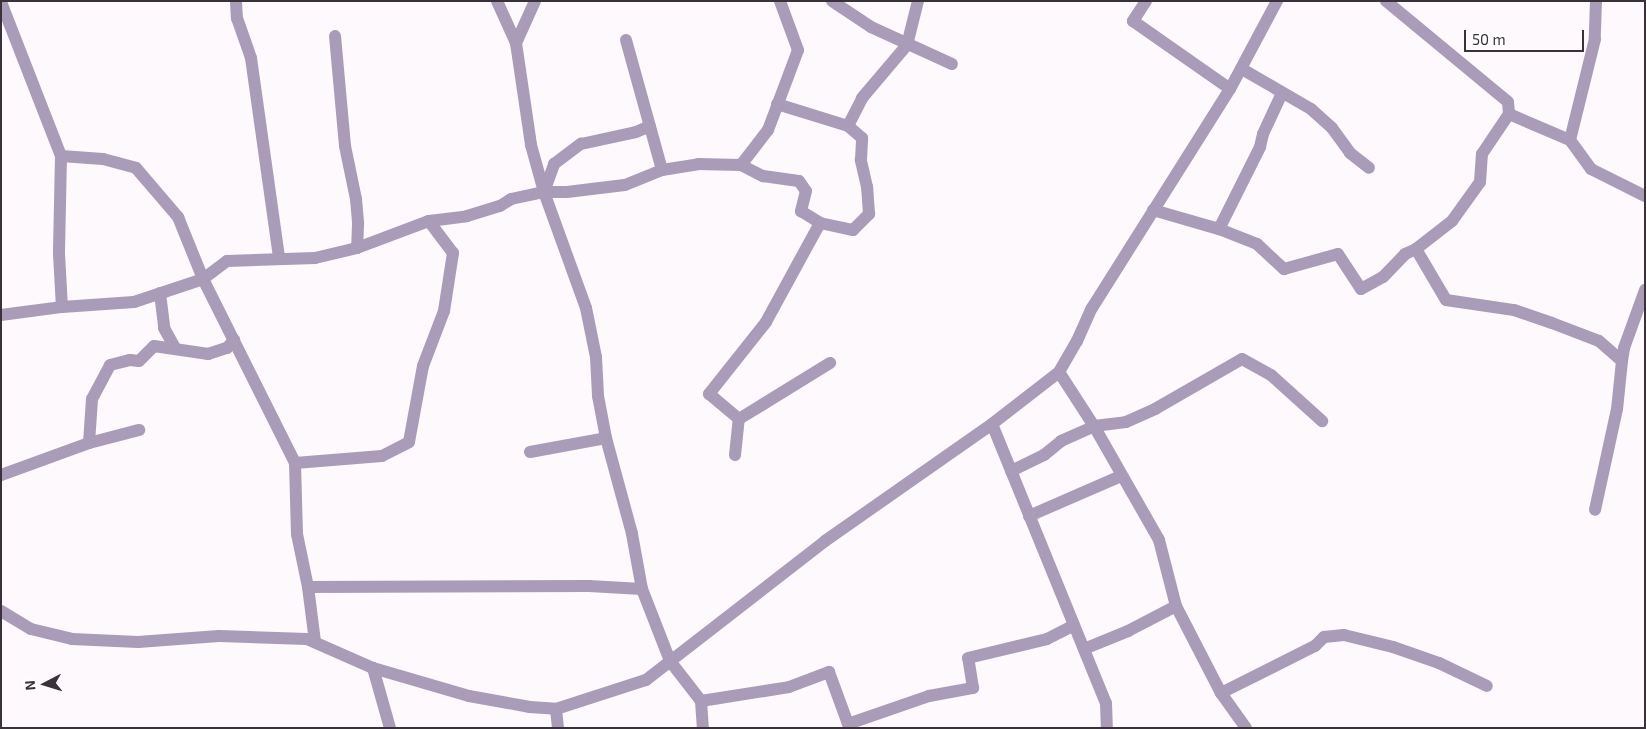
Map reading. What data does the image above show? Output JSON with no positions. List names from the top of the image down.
{
  "scale_bar": "50 m",
  "north": "left"
}
